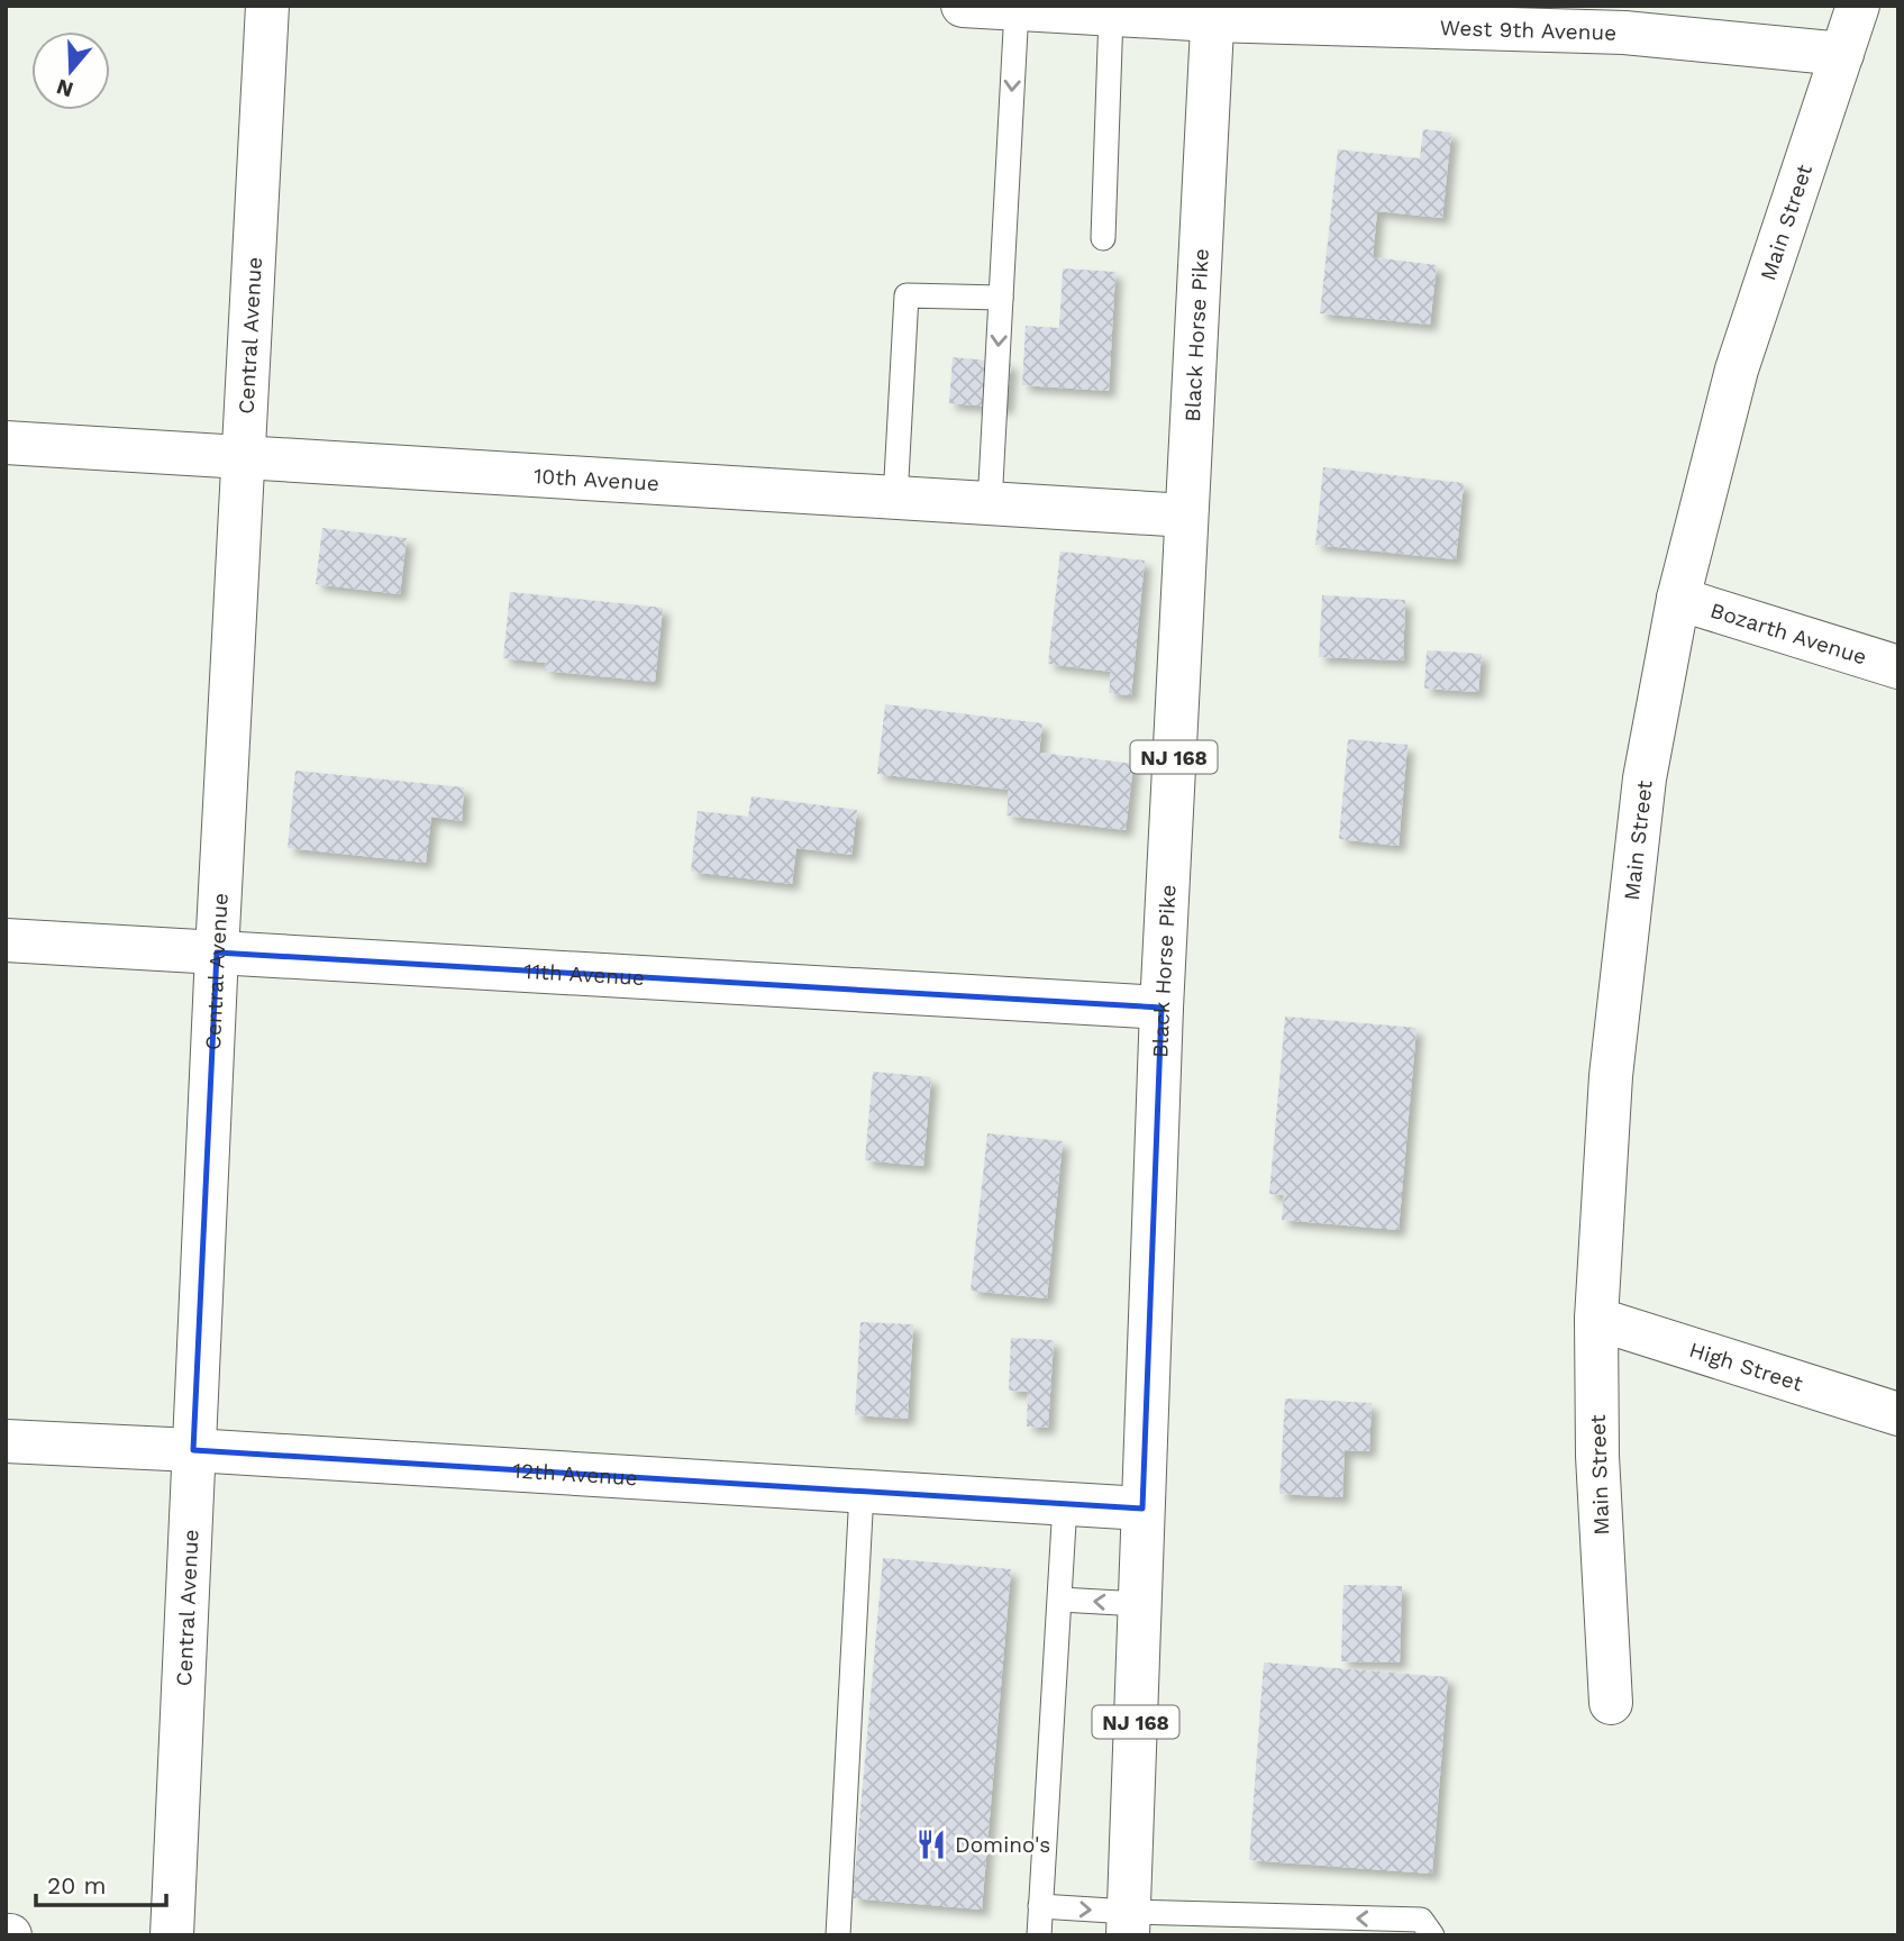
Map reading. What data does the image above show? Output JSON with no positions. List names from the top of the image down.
{
  "streets": {
    "street": [
      "West 9th Avenue",
      "Main Street",
      "Black Horse Pike",
      "Central Avenue",
      "10th Avenue",
      "Bozarth Avenue",
      "NJ 168",
      "11th Avenue",
      "High Street",
      "12th Avenue"
    ]
  },
  "crossings": [
    ["West 9th Avenue", "Main Street"],
    ["West 9th Avenue", "Black Horse Pike"],
    ["Main Street", "Bozarth Avenue"],
    ["Main Street", "High Street"],
    ["Black Horse Pike", "10th Avenue"],
    ["Black Horse Pike", "11th Avenue"],
    ["Black Horse Pike", "12th Avenue"],
    ["Central Avenue", "10th Avenue"],
    ["Central Avenue", "11th Avenue"],
    ["Central Avenue", "12th Avenue"]
  ],
  "places": {
    "restaurant": ["Domino's"]
  },
  "scale_bar": "20 m",
  "north": "bottom"
}
